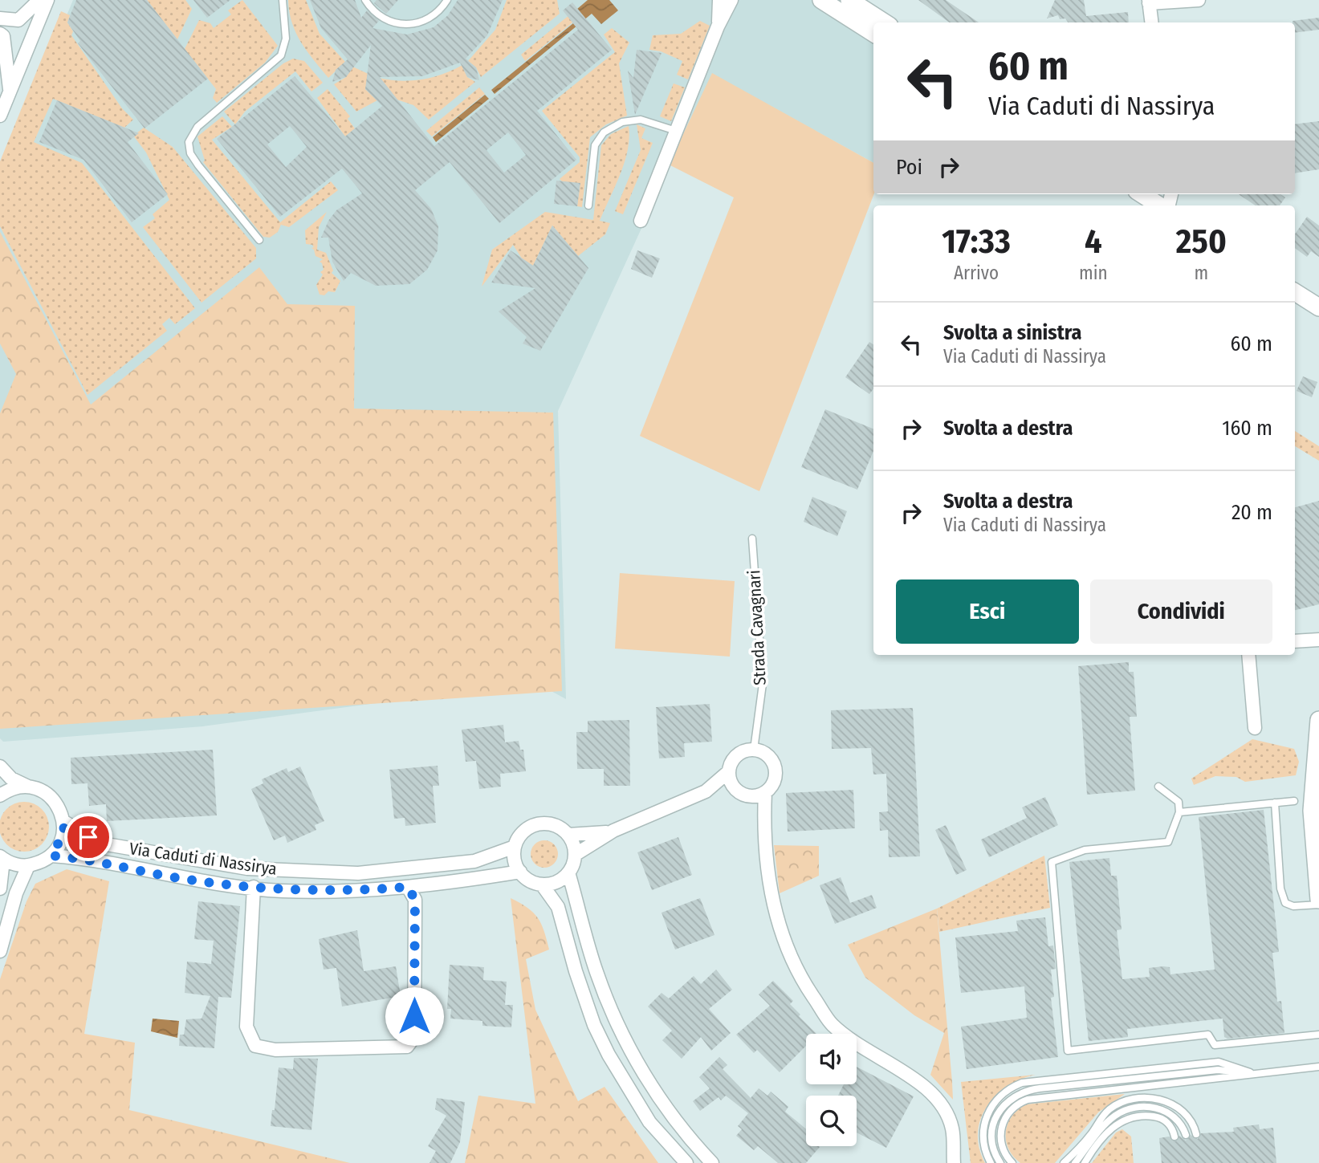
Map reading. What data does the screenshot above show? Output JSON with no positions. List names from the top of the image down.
{
  "streets": {
    "street": ["Via Caduti di Nassirya"],
    "lane": ["Strada Cavagnari"]
  },
  "page": {
    "turn": ["60 m", "Via Caduti di Nassirya"],
    "then": "Poi",
    "eta": [
      "17:33",
      "Arrivo",
      "4",
      "min",
      "250",
      "m"
    ],
    "list": [
      {
        "name": "Svolta a sinistra",
        "note": "Via Caduti di Nassirya",
        "value": "60 m"
      },
      {
        "name": "Svolta a destra",
        "value": "160 m"
      },
      {
        "name": "Svolta a destra",
        "note": "Via Caduti di Nassirya",
        "value": "20 m"
      }
    ],
    "buttons": ["Esci", "Condividi"]
  }
}
